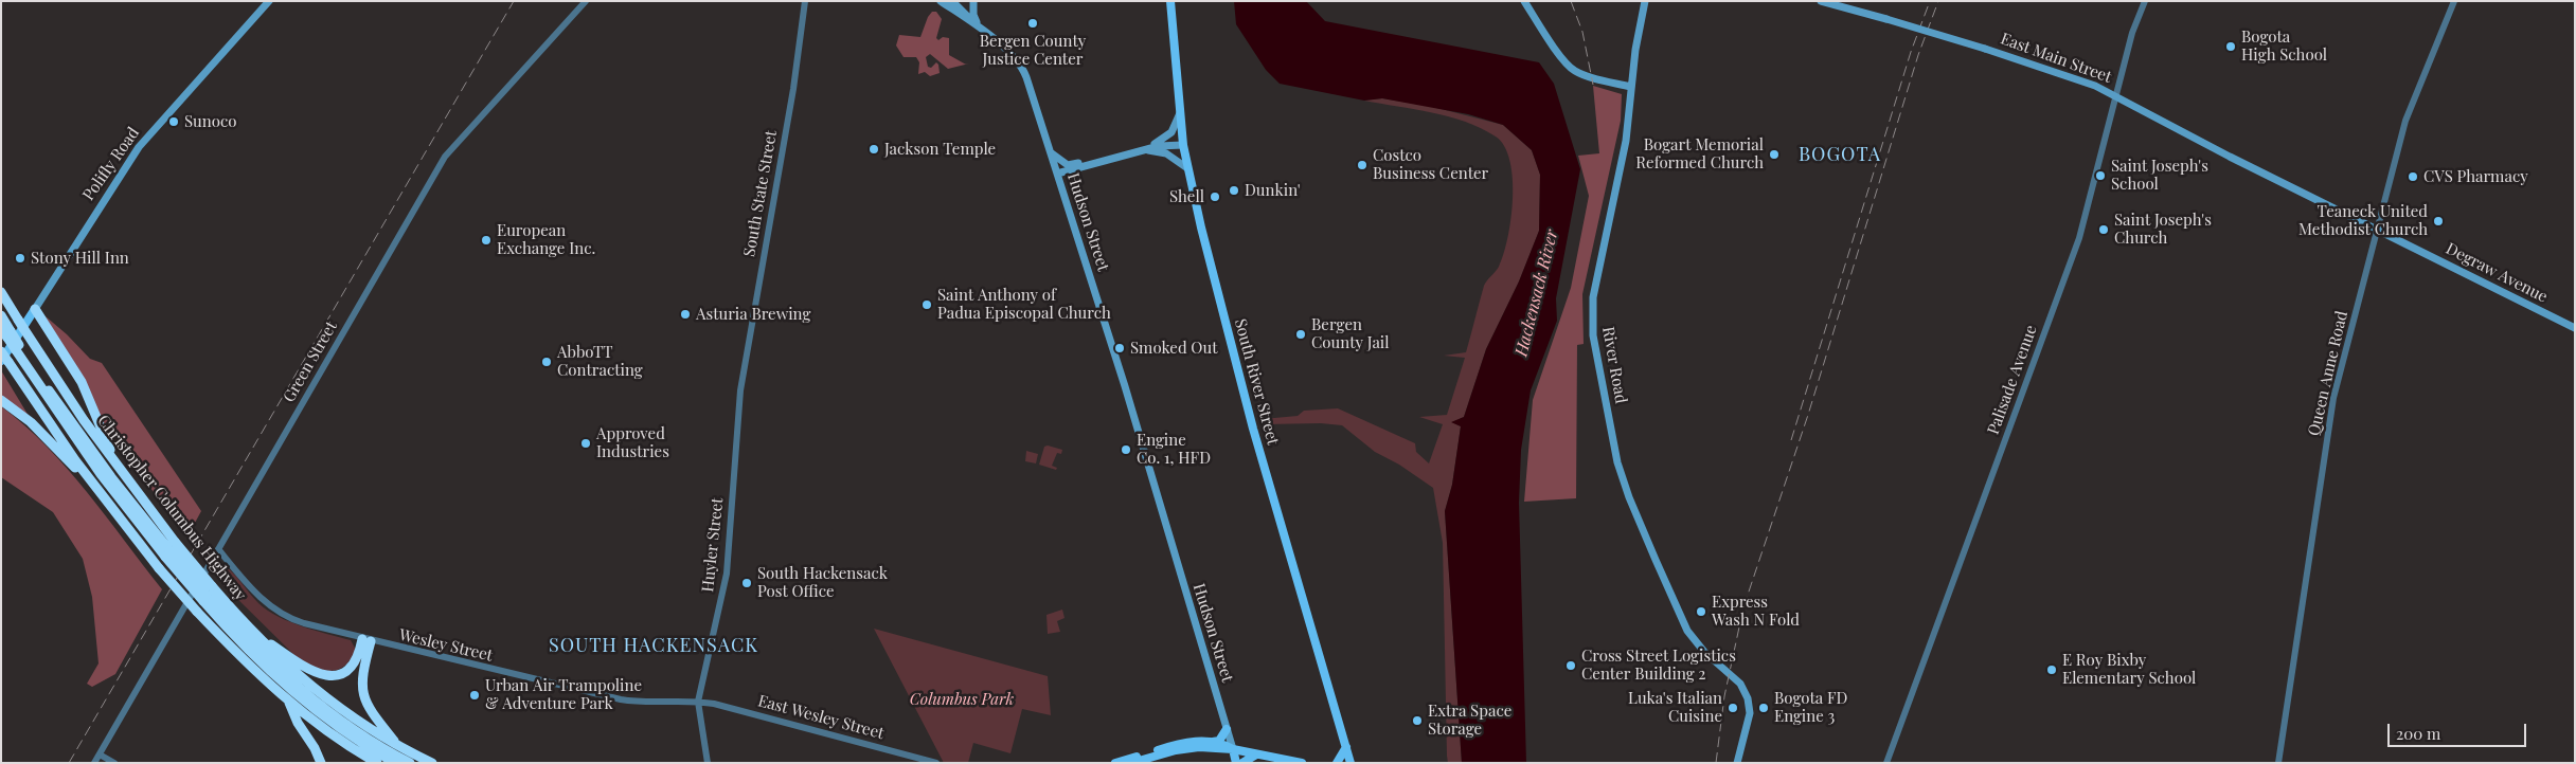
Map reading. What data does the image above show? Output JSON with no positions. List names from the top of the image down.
{
  "streets": {
    "highway": ["Christopher Columbus Highway"],
    "main road": [
      "East Main Street",
      "Polifly Road",
      "Hudson Street",
      "Degraw Avenue",
      "River Road",
      "South River Street"
    ],
    "street": [
      "South State Street",
      "Green Street",
      "Queen Anne Road",
      "Palisade Avenue",
      "Huyler Street",
      "Wesley Street",
      "East Wesley Street"
    ]
  },
  "crossings": [
    ["East Main Street", "Degraw Avenue"],
    ["East Main Street", "Palisade Avenue"],
    ["South State Street", "Huyler Street"],
    ["Degraw Avenue", "Queen Anne Road"],
    ["Green Street", "Wesley Street"],
    ["Huyler Street", "Wesley Street"],
    ["Huyler Street", "East Wesley Street"],
    ["Wesley Street", "East Wesley Street"]
  ],
  "districts": ["BOGOTA", "SOUTH HACKENSACK"],
  "water": ["Hackensack River"],
  "parks": ["Columbus Park"],
  "places": [
    "Bergen County Justice Center",
    "Bogota High School",
    "Sunoco",
    "Jackson Temple",
    "Bogart Memorial Reformed Church",
    "Costco Business Center",
    "Saint Joseph's School",
    "CVS Pharmacy",
    "Dunkin'",
    "Shell",
    "Teaneck United Methodist Church",
    "Saint Joseph's Church",
    "European Exchange Inc.",
    "Stony Hill Inn",
    "Saint Anthony of Padua Episcopal Church",
    "Asturia Brewing",
    "Bergen County Jail",
    "Smoked Out",
    "AbboTT Contracting",
    "Approved Industries",
    "Engine Co. 1, HFD",
    "South Hackensack Post Office",
    "Express Wash N Fold",
    "Cross Street Logistics Center Building 2",
    "E Roy Bixby Elementary School",
    "Urban Air Trampoline & Adventure Park",
    "Luka's Italian Cuisine",
    "Bogota FD Engine 3",
    "Extra Space Storage"
  ],
  "scale_bar": "200 m"
}
